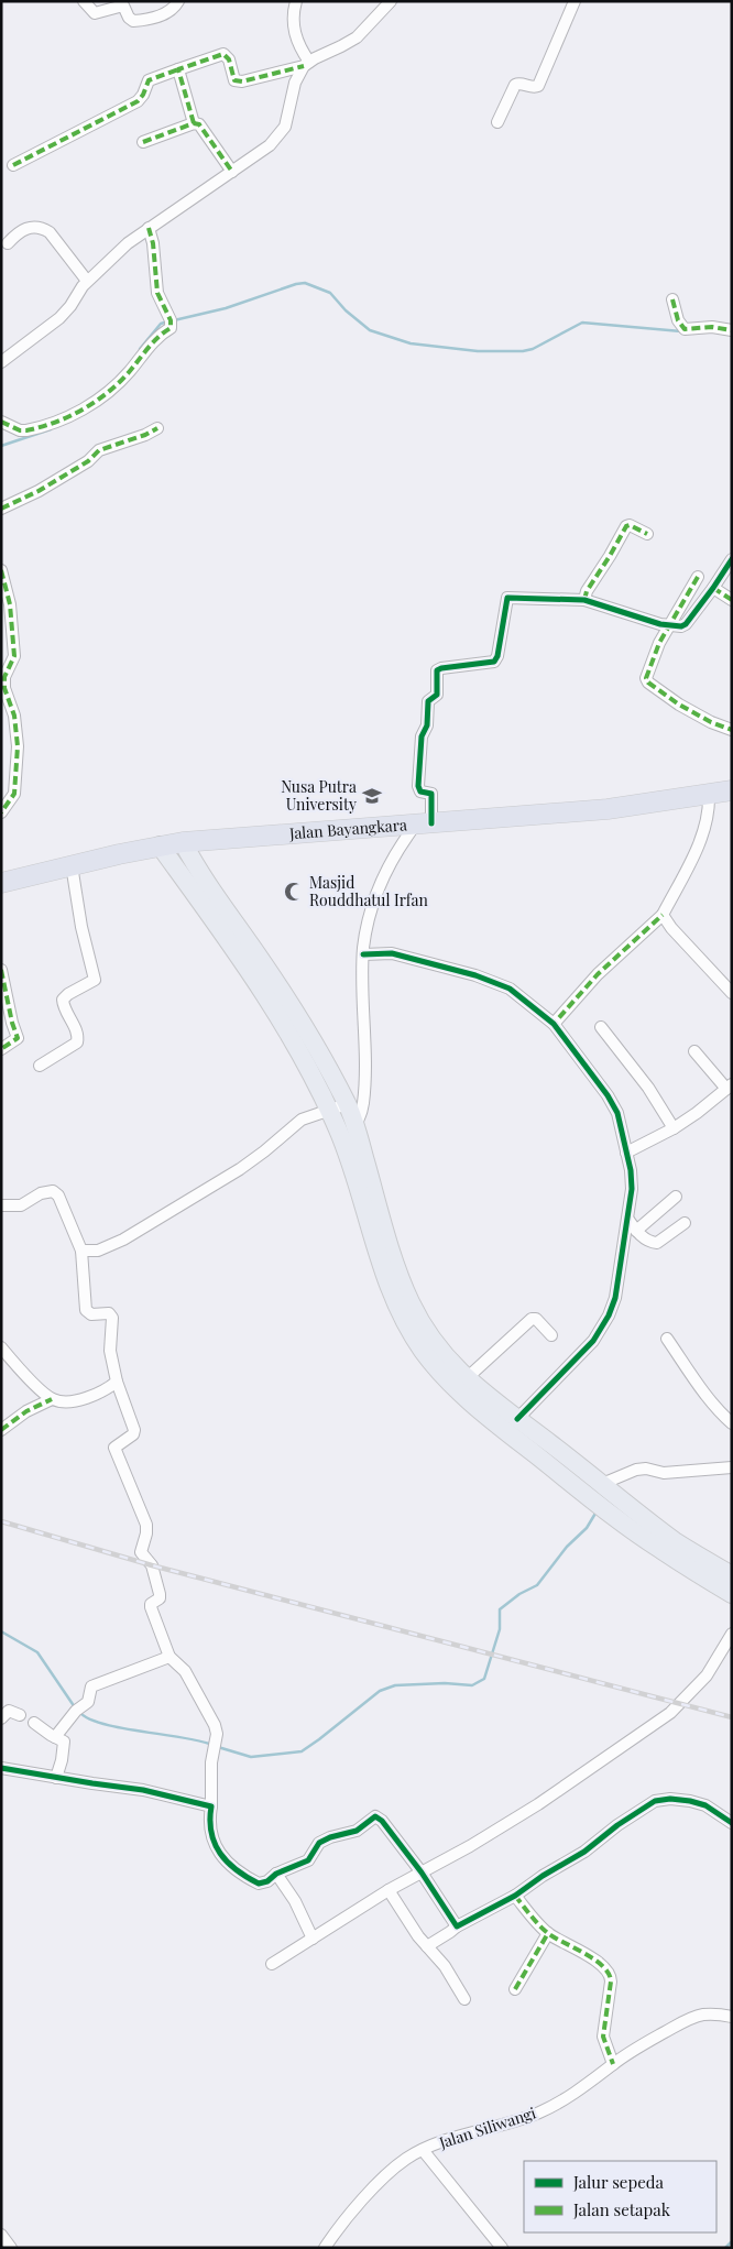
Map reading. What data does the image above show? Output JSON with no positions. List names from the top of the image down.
{
  "streets": {
    "highway": ["Jalan Bayangkara"],
    "street": ["Jalan Siliwangi"]
  },
  "places": {
    "school or university": ["Nusa Putra University"],
    "mosque": ["Masjid Rouddhatul Irfan"]
  },
  "legend": ["Jalur sepeda", "Jalan setapak"]
}
